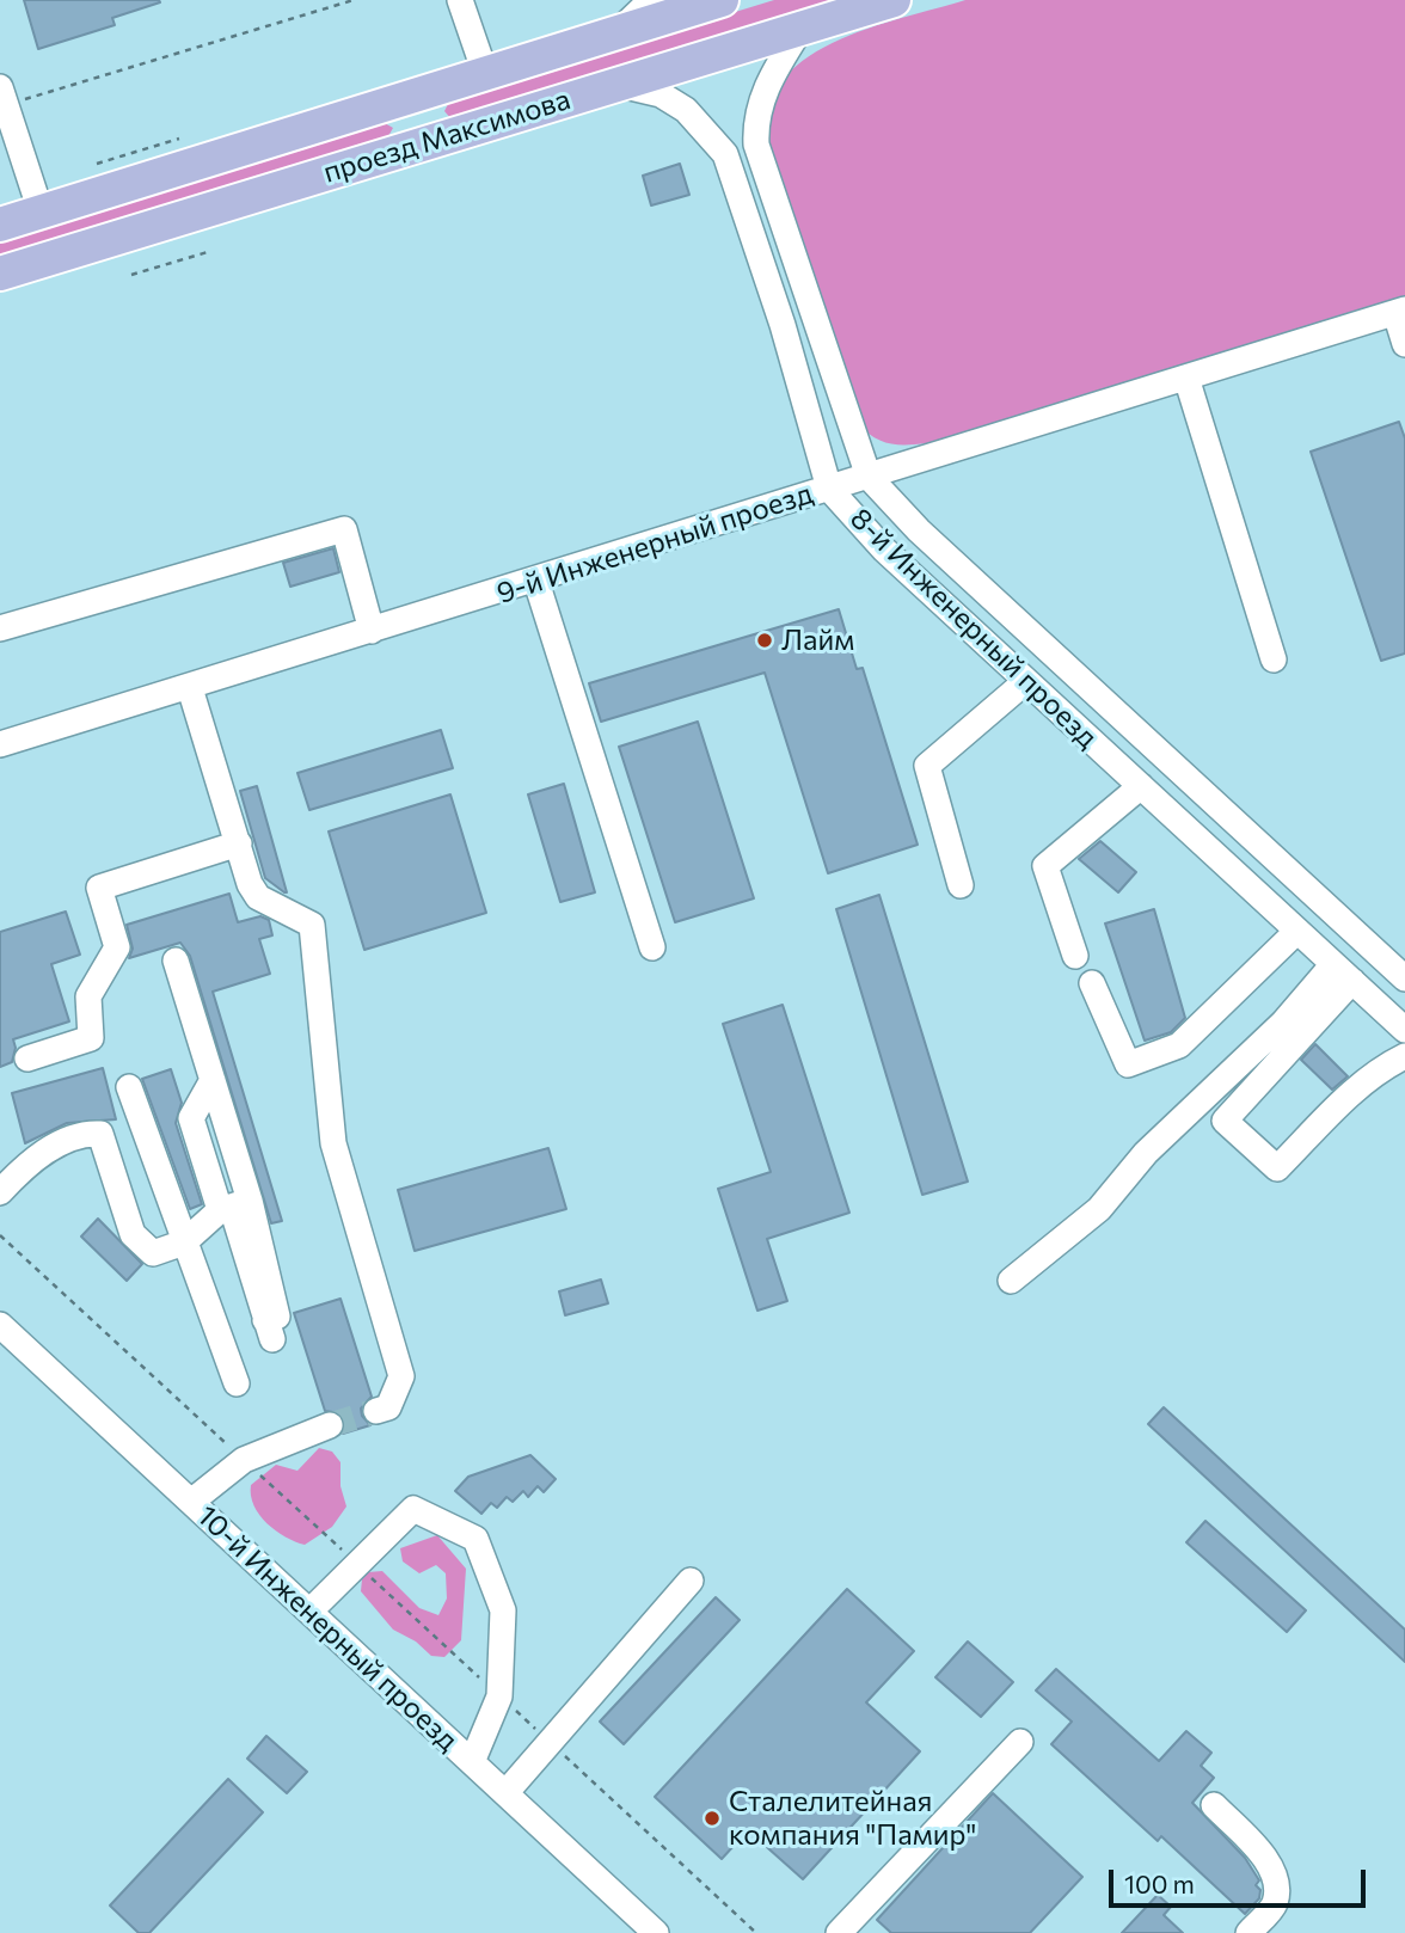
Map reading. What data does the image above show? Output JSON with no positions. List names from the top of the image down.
{
  "streets": {
    "main road": ["проезд Максимова"],
    "street": ["9-й Инженерный проезд", "8-й Инженерный проезд", "10-й Инженерный проезд"]
  },
  "crossings": [
    ["проезд Максимова", "8-й Инженерный проезд"],
    ["9-й Инженерный проезд", "8-й Инженерный проезд"]
  ],
  "places": ["Лайм", "Сталелитейная компания \"Памир\""],
  "scale_bar": "100 m"
}
